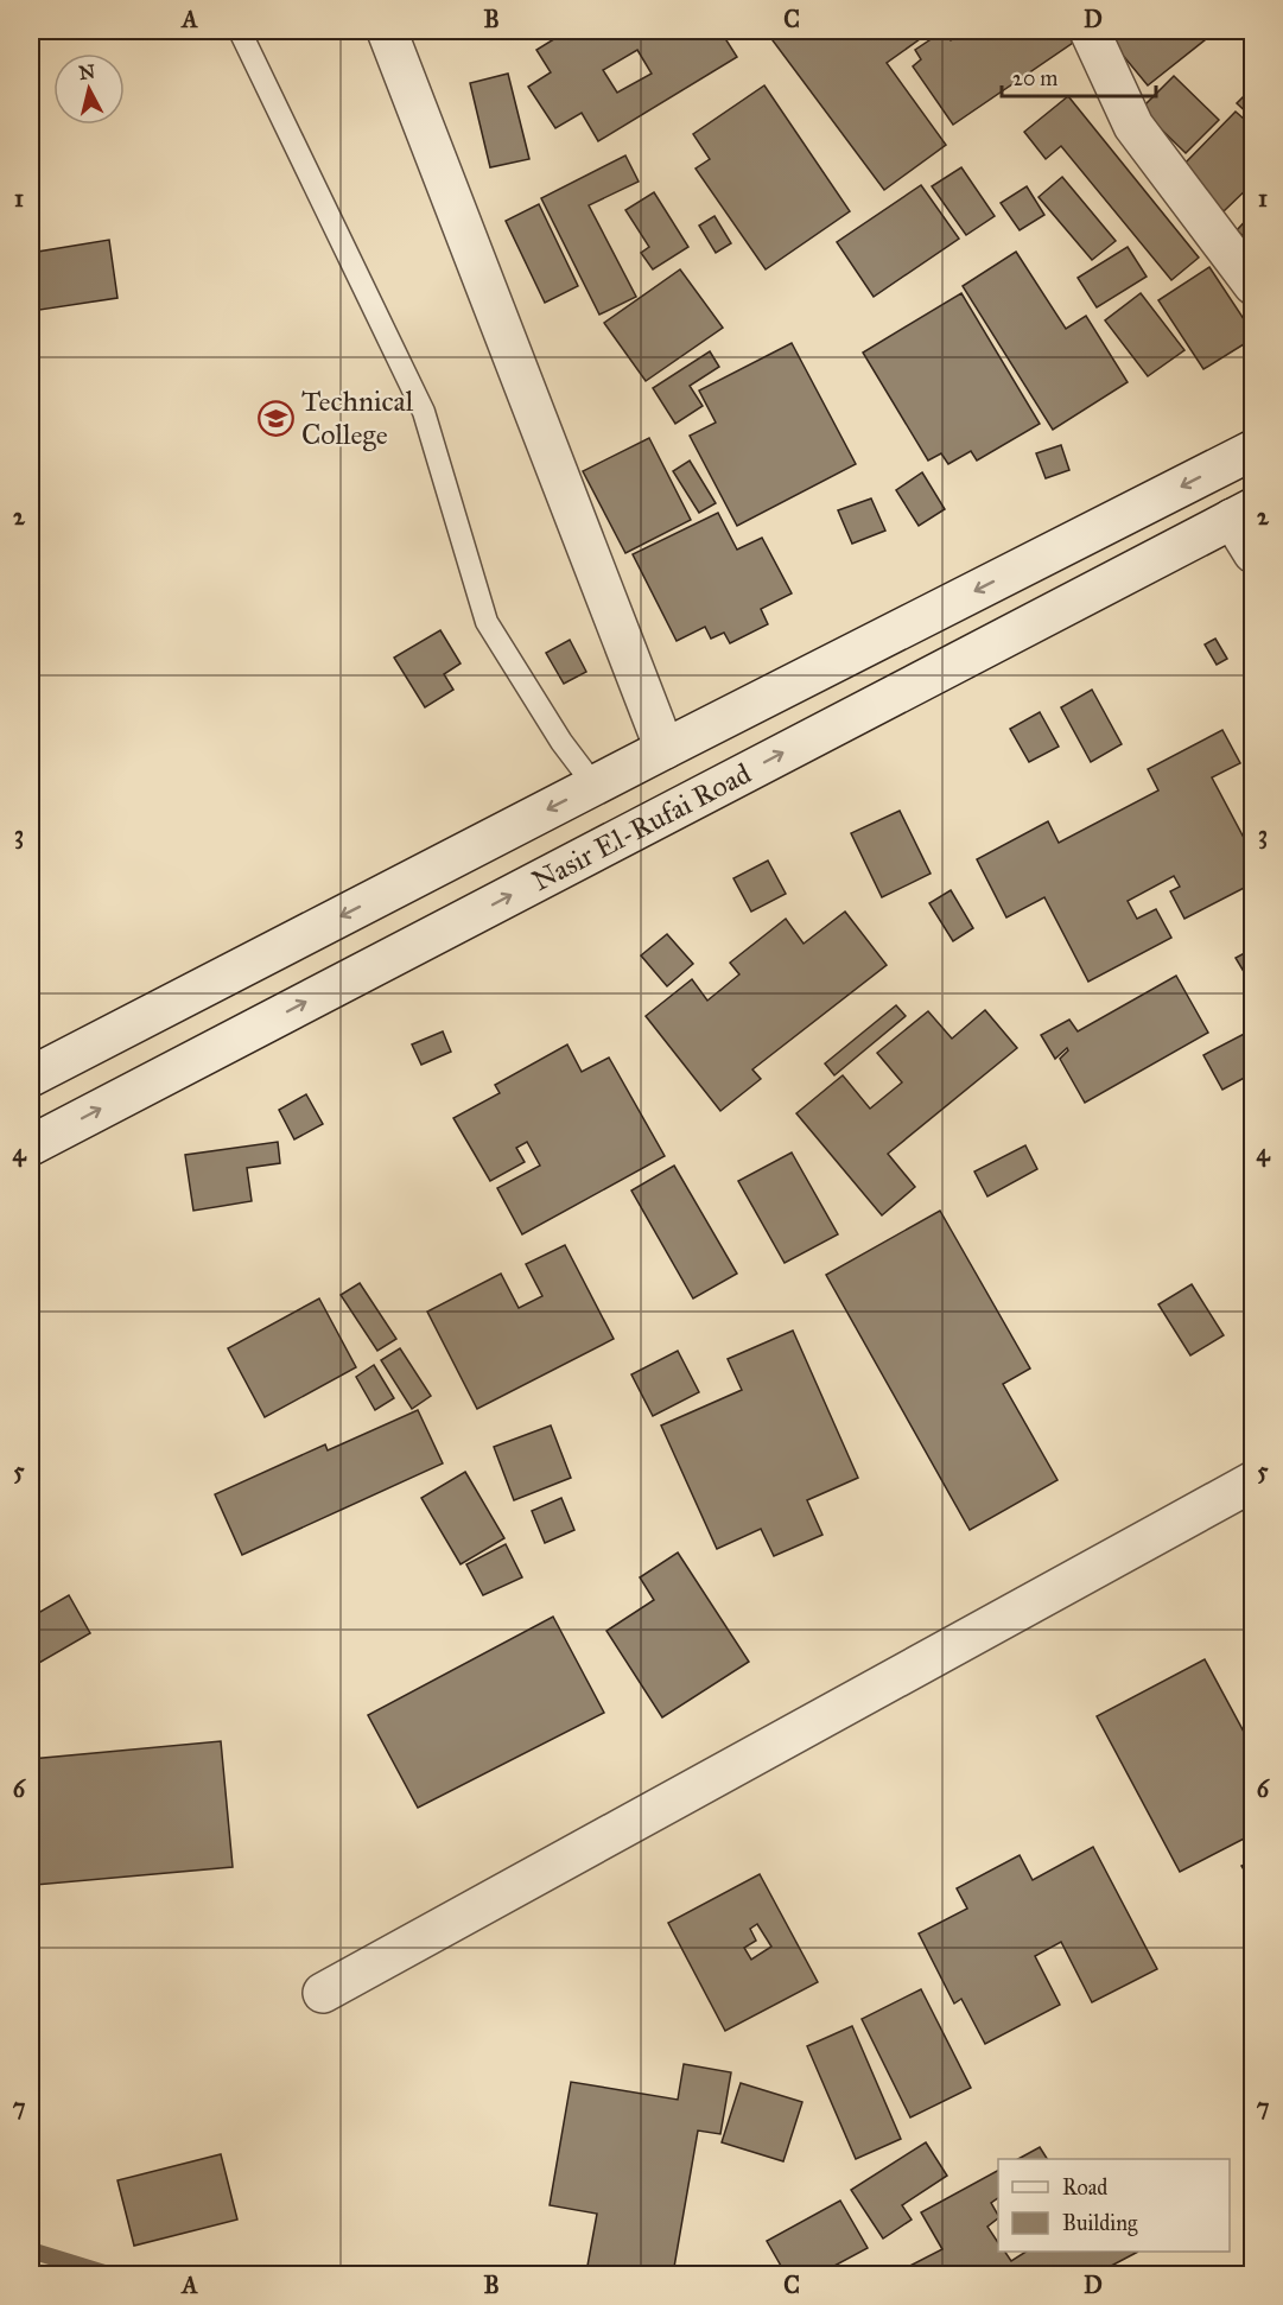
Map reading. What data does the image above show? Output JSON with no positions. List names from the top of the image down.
{
  "streets": {
    "main road": ["Nasir El-Rufai Road"]
  },
  "places": {
    "school or university": ["Technical College"]
  },
  "legend": ["Road", "Building"],
  "scale_bar": "20 m",
  "north": "top",
  "grid": {
    "columns": [
      "A",
      "B",
      "C",
      "D"
    ],
    "rows": [
      "1",
      "2",
      "3",
      "4",
      "5",
      "6",
      "7"
    ]
  }
}
